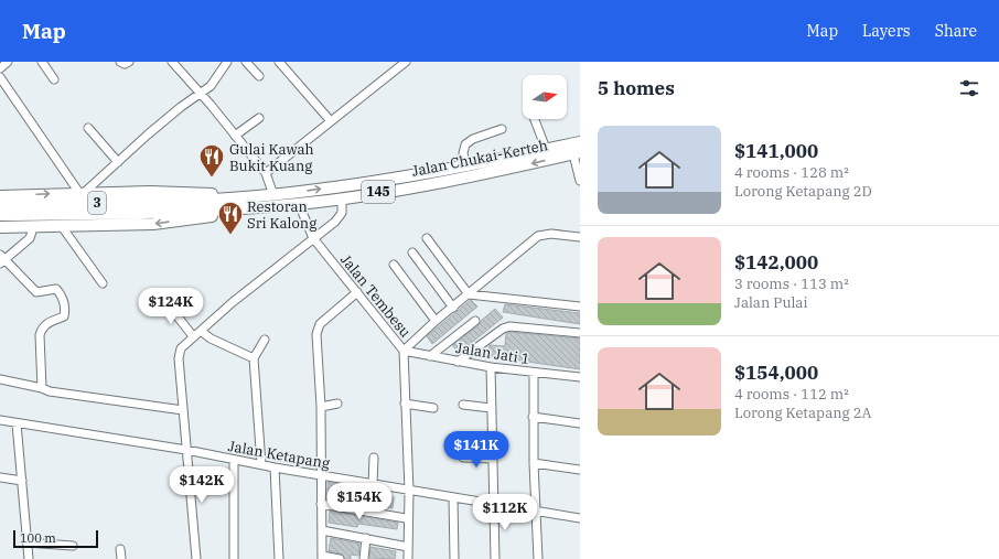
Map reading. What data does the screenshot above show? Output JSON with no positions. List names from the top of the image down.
{
  "streets": {
    "highway": ["Jalan Chukai-Kerteh", "145", "3"],
    "street": ["Jalan Tembesu", "Jalan Jati 1", "Jalan Ketapang"]
  },
  "crossings": [
    ["Jalan Chukai-Kerteh", "3"],
    ["Jalan Chukai-Kerteh", "Jalan Tembesu"],
    ["Jalan Tembesu", "Jalan Jati 1"],
    ["Jalan Tembesu", "Jalan Ketapang"]
  ],
  "places": {
    "restaurant": ["Gulai Kawah Bukit Kuang", "Restoran Sri Kalong"]
  },
  "scale_bar": "100 m",
  "north": "right",
  "page": {
    "header": "Map",
    "nav": ["Map", "Layers", "Share"],
    "heading": "5 homes",
    "list": [
      {
        "name": "$141,000",
        "note": "4 rooms · 128 m² · Lorong Ketapang 2D"
      },
      {
        "name": "$142,000",
        "note": "3 rooms · 113 m² · Jalan Pulai"
      },
      {
        "name": "$154,000",
        "note": "4 rooms · 112 m² · Lorong Ketapang 2A"
      }
    ],
    "price": [
      "$124K",
      "$141K",
      "$142K",
      "$154K",
      "$112K"
    ],
    "scale": "100 m"
  }
}
